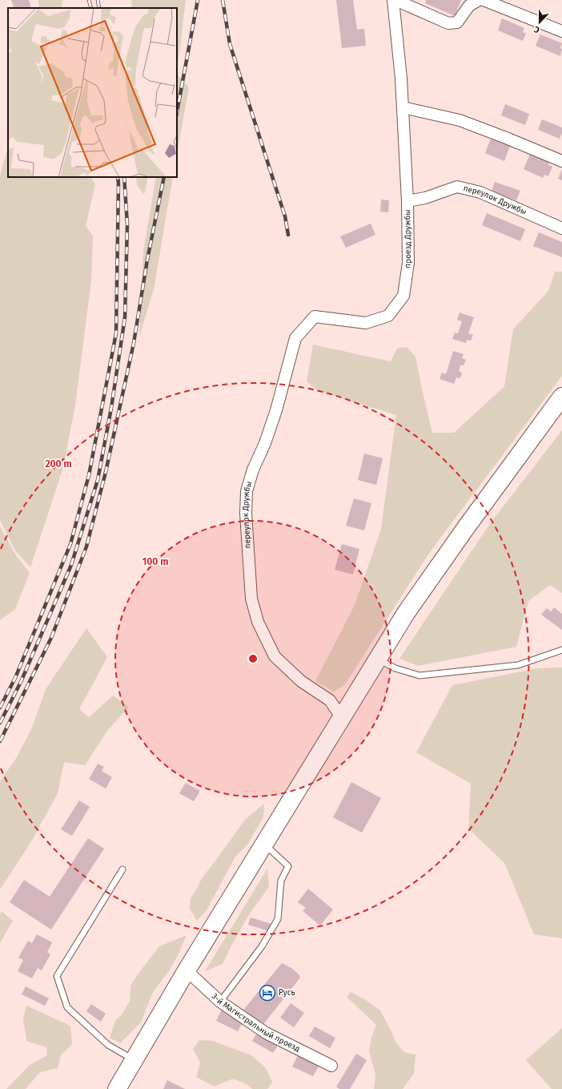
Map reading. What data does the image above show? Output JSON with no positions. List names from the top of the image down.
{
  "streets": {
    "street": ["переулок Дружбы", "проезд Дружбы", "3-й Магистральный проезд"]
  },
  "crossings": [
    ["переулок Дружбы", "проезд Дружбы"]
  ],
  "places": {
    "hotel": ["Русь"]
  },
  "north": "bottom",
  "rings": ["200 m", "100 m"]
}
